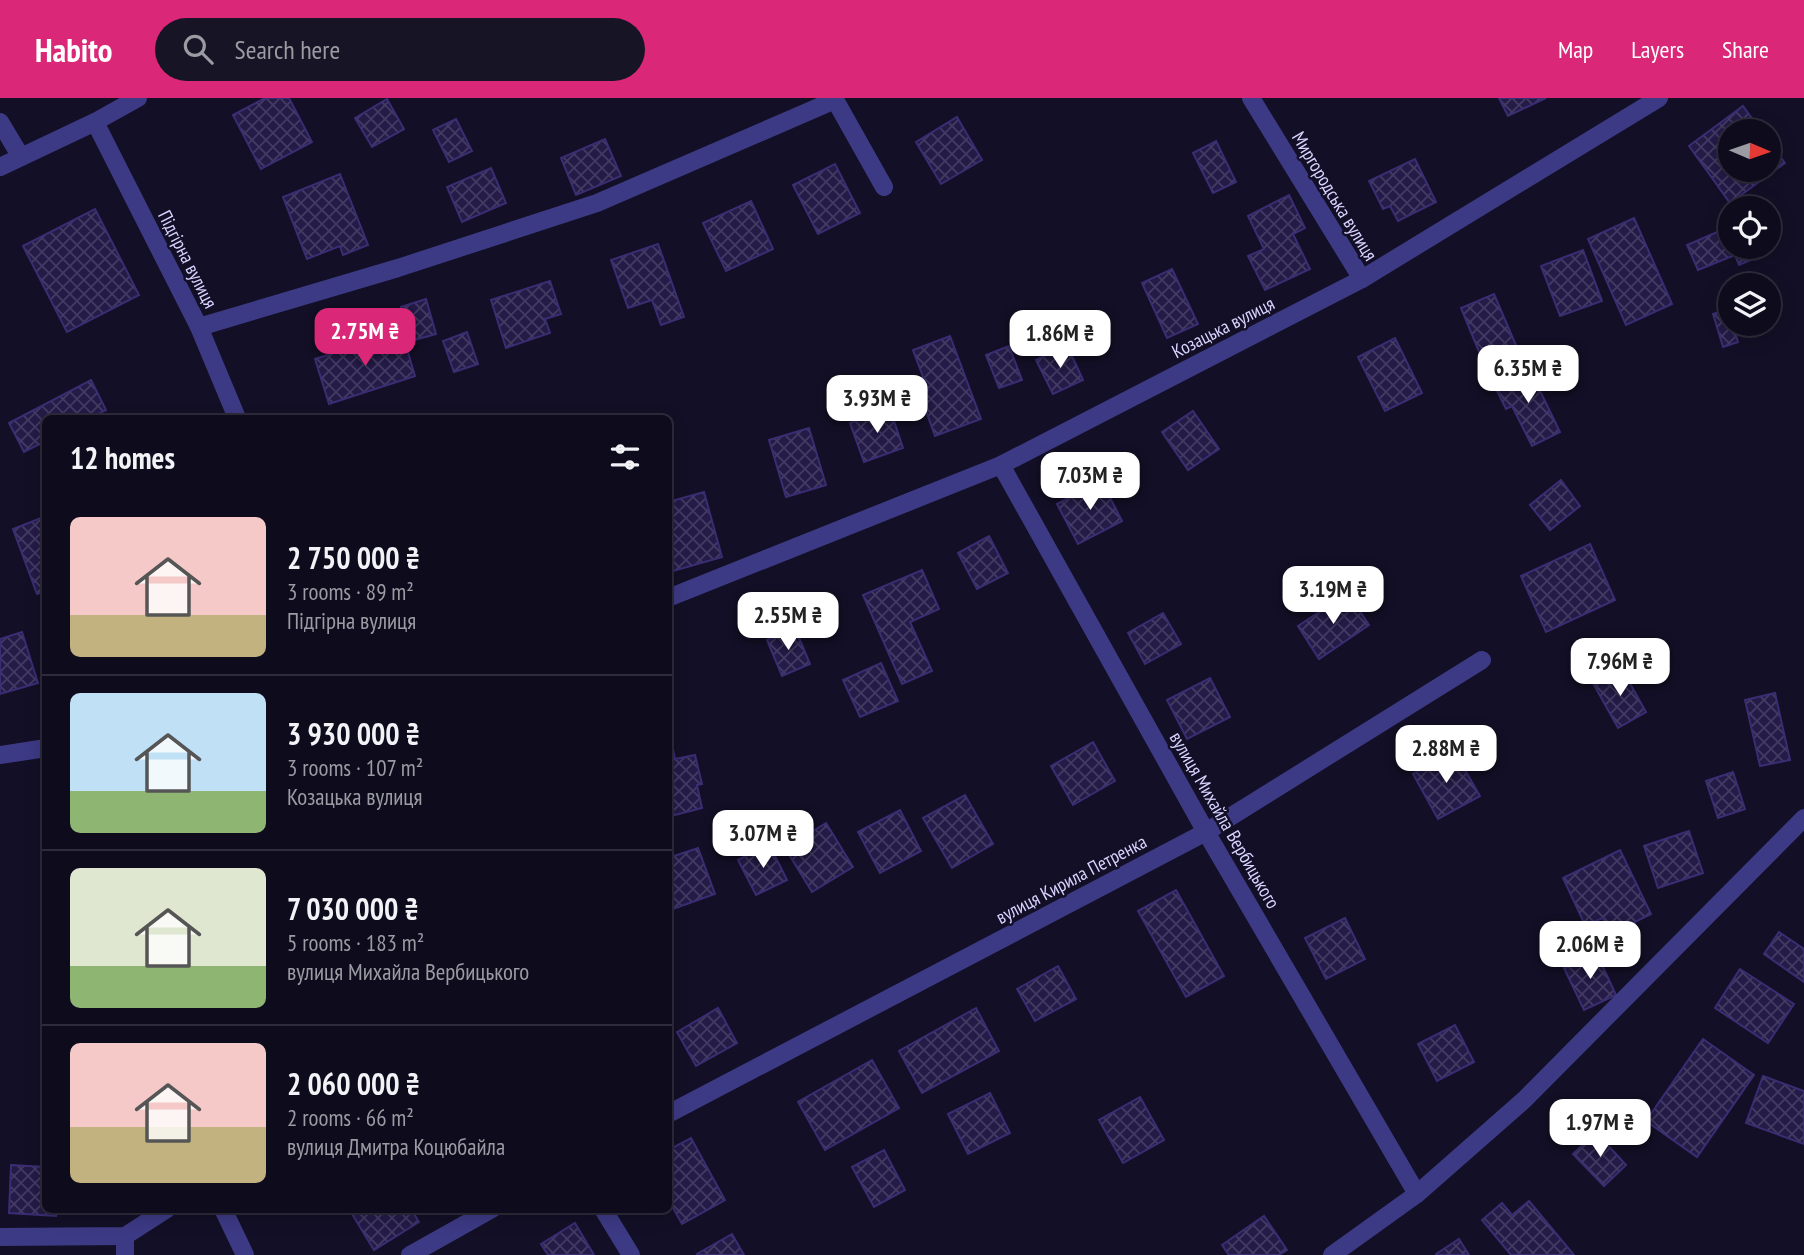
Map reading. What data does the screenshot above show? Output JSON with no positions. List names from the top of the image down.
{
  "streets": {
    "street": [
      "Миргородська вулиця",
      "Підгірна вулиця",
      "Козацька вулиця",
      "вулиця Михайла Вербицького",
      "вулиця Кирила Петренка"
    ]
  },
  "crossings": [
    ["Миргородська вулиця", "Козацька вулиця"],
    ["Козацька вулиця", "вулиця Михайла Вербицького"],
    ["вулиця Михайла Вербицького", "вулиця Кирила Петренка"]
  ],
  "north": "right",
  "page": {
    "header": "Habito",
    "search": "Search here",
    "nav": ["Map", "Layers", "Share"],
    "price": [
      "2.75M ₴",
      "1.86M ₴",
      "6.35M ₴",
      "3.93M ₴",
      "7.03M ₴",
      "3.19M ₴",
      "2.55M ₴",
      "7.96M ₴",
      "2.88M ₴",
      "3.07M ₴",
      "2.06M ₴",
      "1.97M ₴"
    ],
    "heading": "12 homes",
    "list": [
      {
        "name": "2 750 000 ₴",
        "note": "3 rooms · 89 m² · Підгірна вулиця"
      },
      {
        "name": "3 930 000 ₴",
        "note": "3 rooms · 107 m² · Козацька вулиця"
      },
      {
        "name": "7 030 000 ₴",
        "note": "5 rooms · 183 m² · вулиця Михайла Вербицького"
      },
      {
        "name": "2 060 000 ₴",
        "note": "2 rooms · 66 m² · вулиця Дмитра Коцюбайла"
      }
    ]
  }
}
